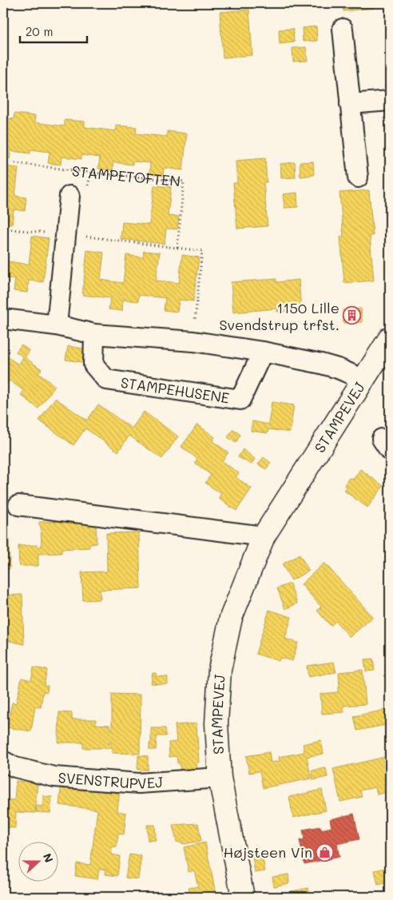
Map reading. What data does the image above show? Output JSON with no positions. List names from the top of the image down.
{
  "streets": {
    "street": [
      "STAMPETOFTEN",
      "STAMPEHUSENE",
      "STAMPEVEJ",
      "SVENSTRUPVEJ"
    ]
  },
  "crossings": [
    ["STAMPEVEJ", "SVENSTRUPVEJ"]
  ],
  "places": {
    "building": ["1150 Lille Svendstrup trfst."],
    "shop": ["Højsteen Vin"]
  },
  "scale_bar": "20 m",
  "north": "right"
}
